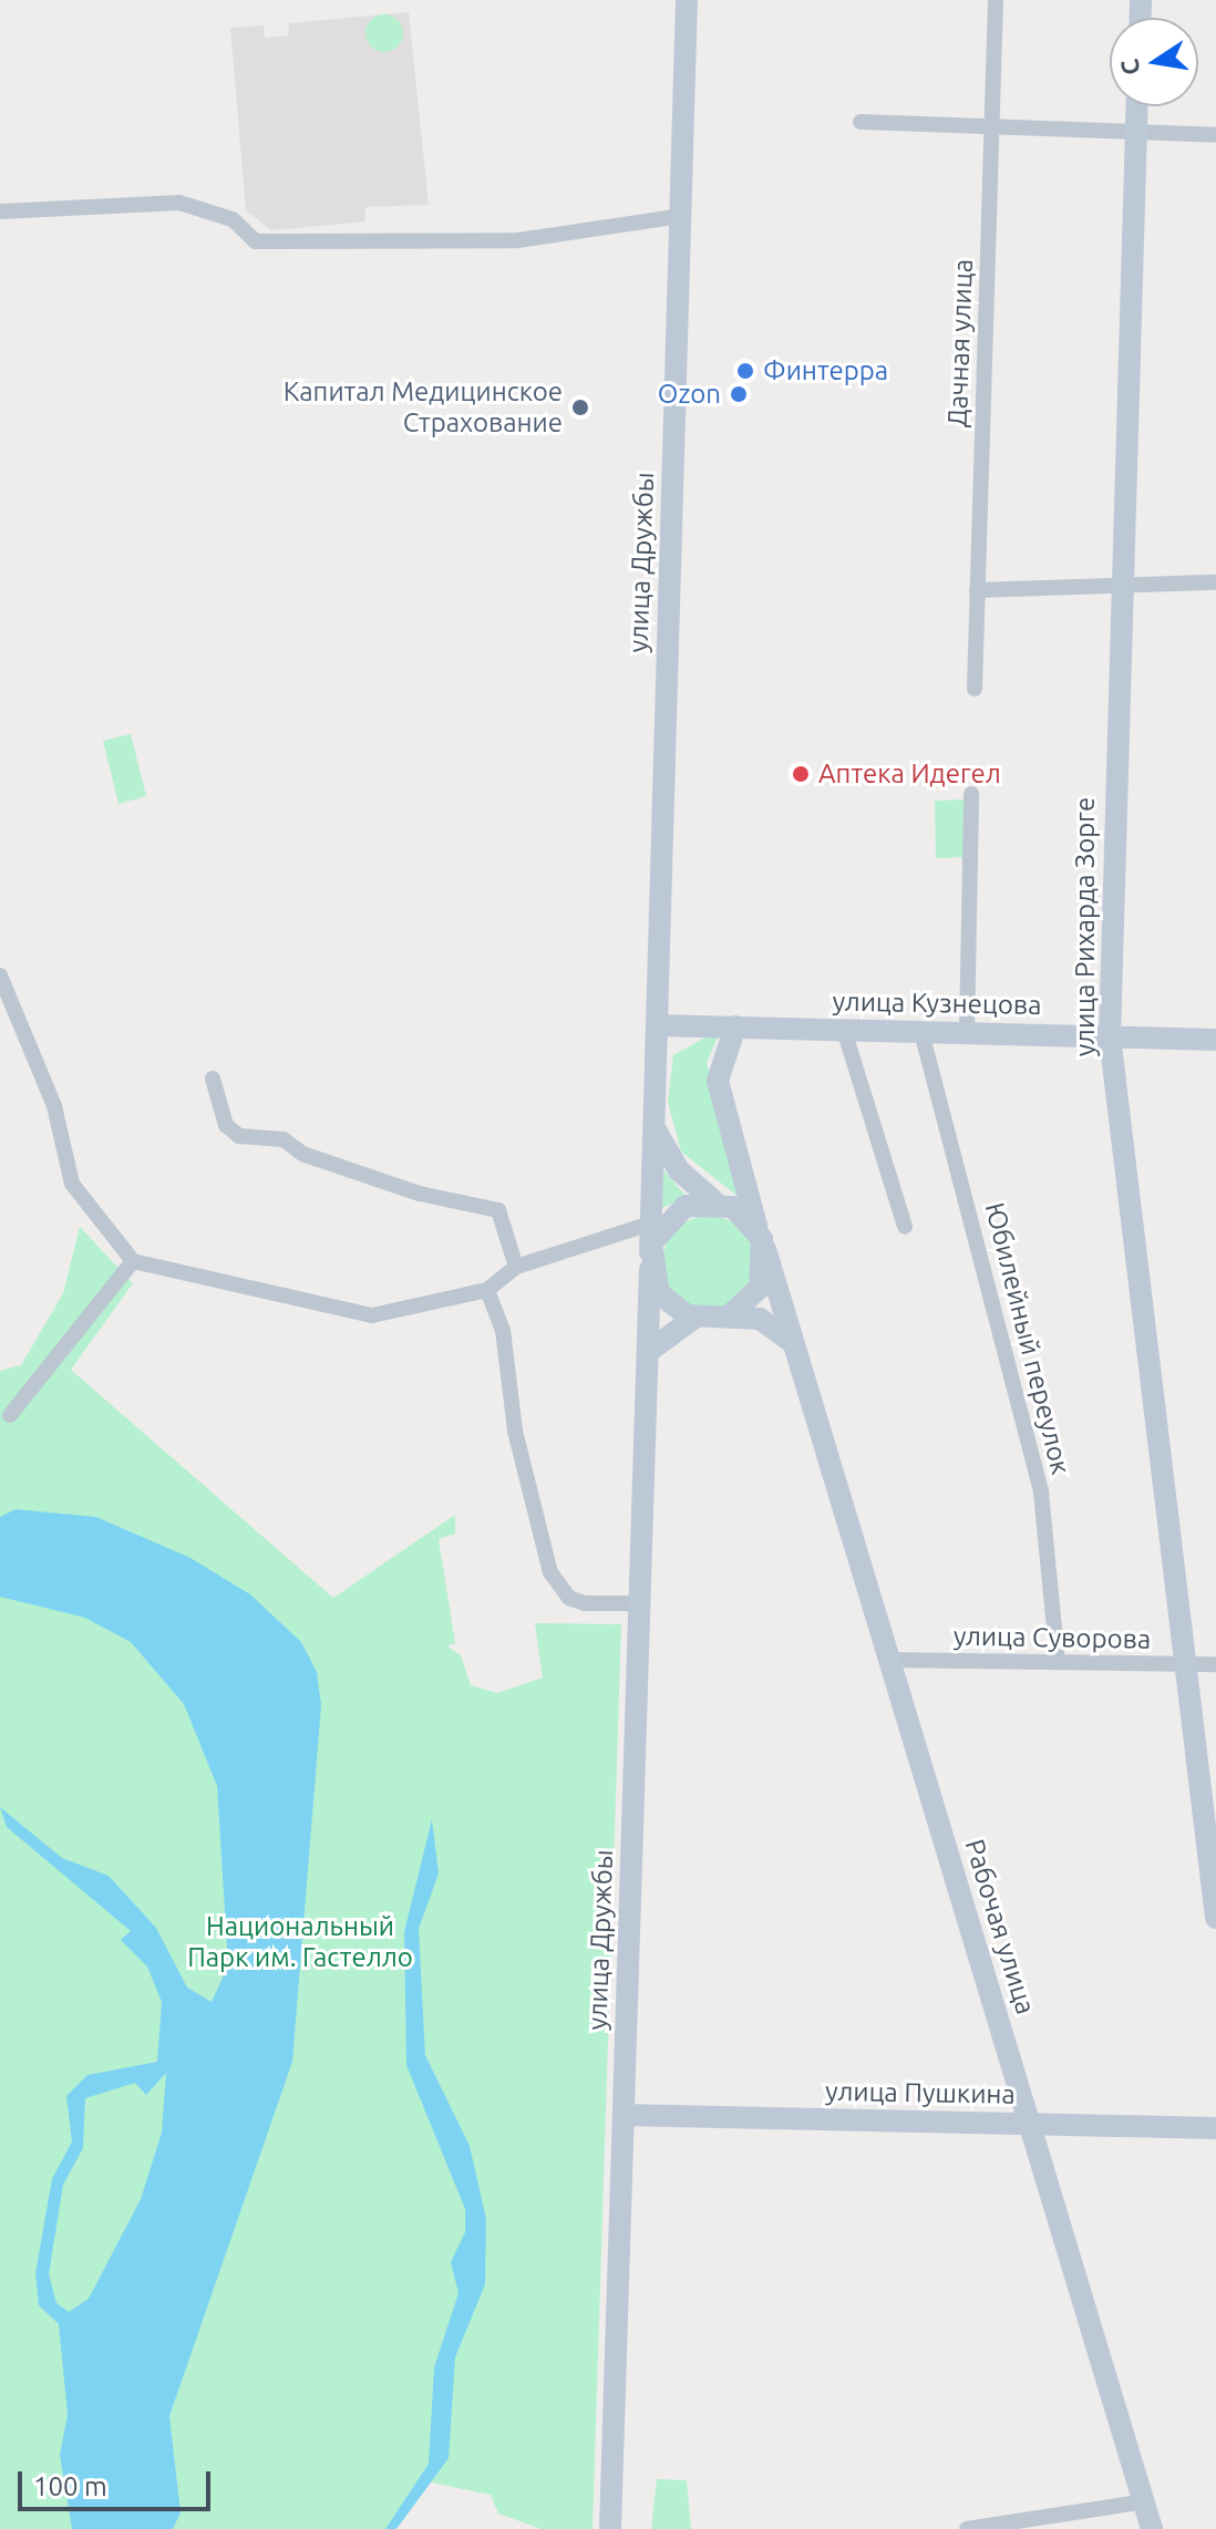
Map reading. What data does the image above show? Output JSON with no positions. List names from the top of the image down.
{
  "streets": {
    "main road": [
      "улица Дружбы",
      "улица Рихарда Зорге",
      "улица Кузнецова",
      "Рабочая улица",
      "улица Пушкина"
    ],
    "street": ["Дачная улица", "Юбилейный переулок", "улица Суворова"]
  },
  "crossings": [
    ["улица Дружбы", "улица Кузнецова"],
    ["улица Дружбы", "Рабочая улица"],
    ["улица Дружбы", "улица Пушкина"],
    ["улица Рихарда Зорге", "улица Кузнецова"],
    ["улица Рихарда Зорге", "улица Суворова"],
    ["улица Кузнецова", "Юбилейный переулок"],
    ["улица Кузнецова", "Рабочая улица"],
    ["Юбилейный переулок", "улица Суворова"],
    ["улица Суворова", "Рабочая улица"],
    ["Рабочая улица", "улица Пушкина"]
  ],
  "parks": ["Национальный Парк им. Гастелло"],
  "places": [
    "Финтерра",
    "Ozon",
    "Капитал Медицинское Страхование",
    "Аптека Идегел"
  ],
  "scale_bar": "100 m",
  "north": "left"
}
